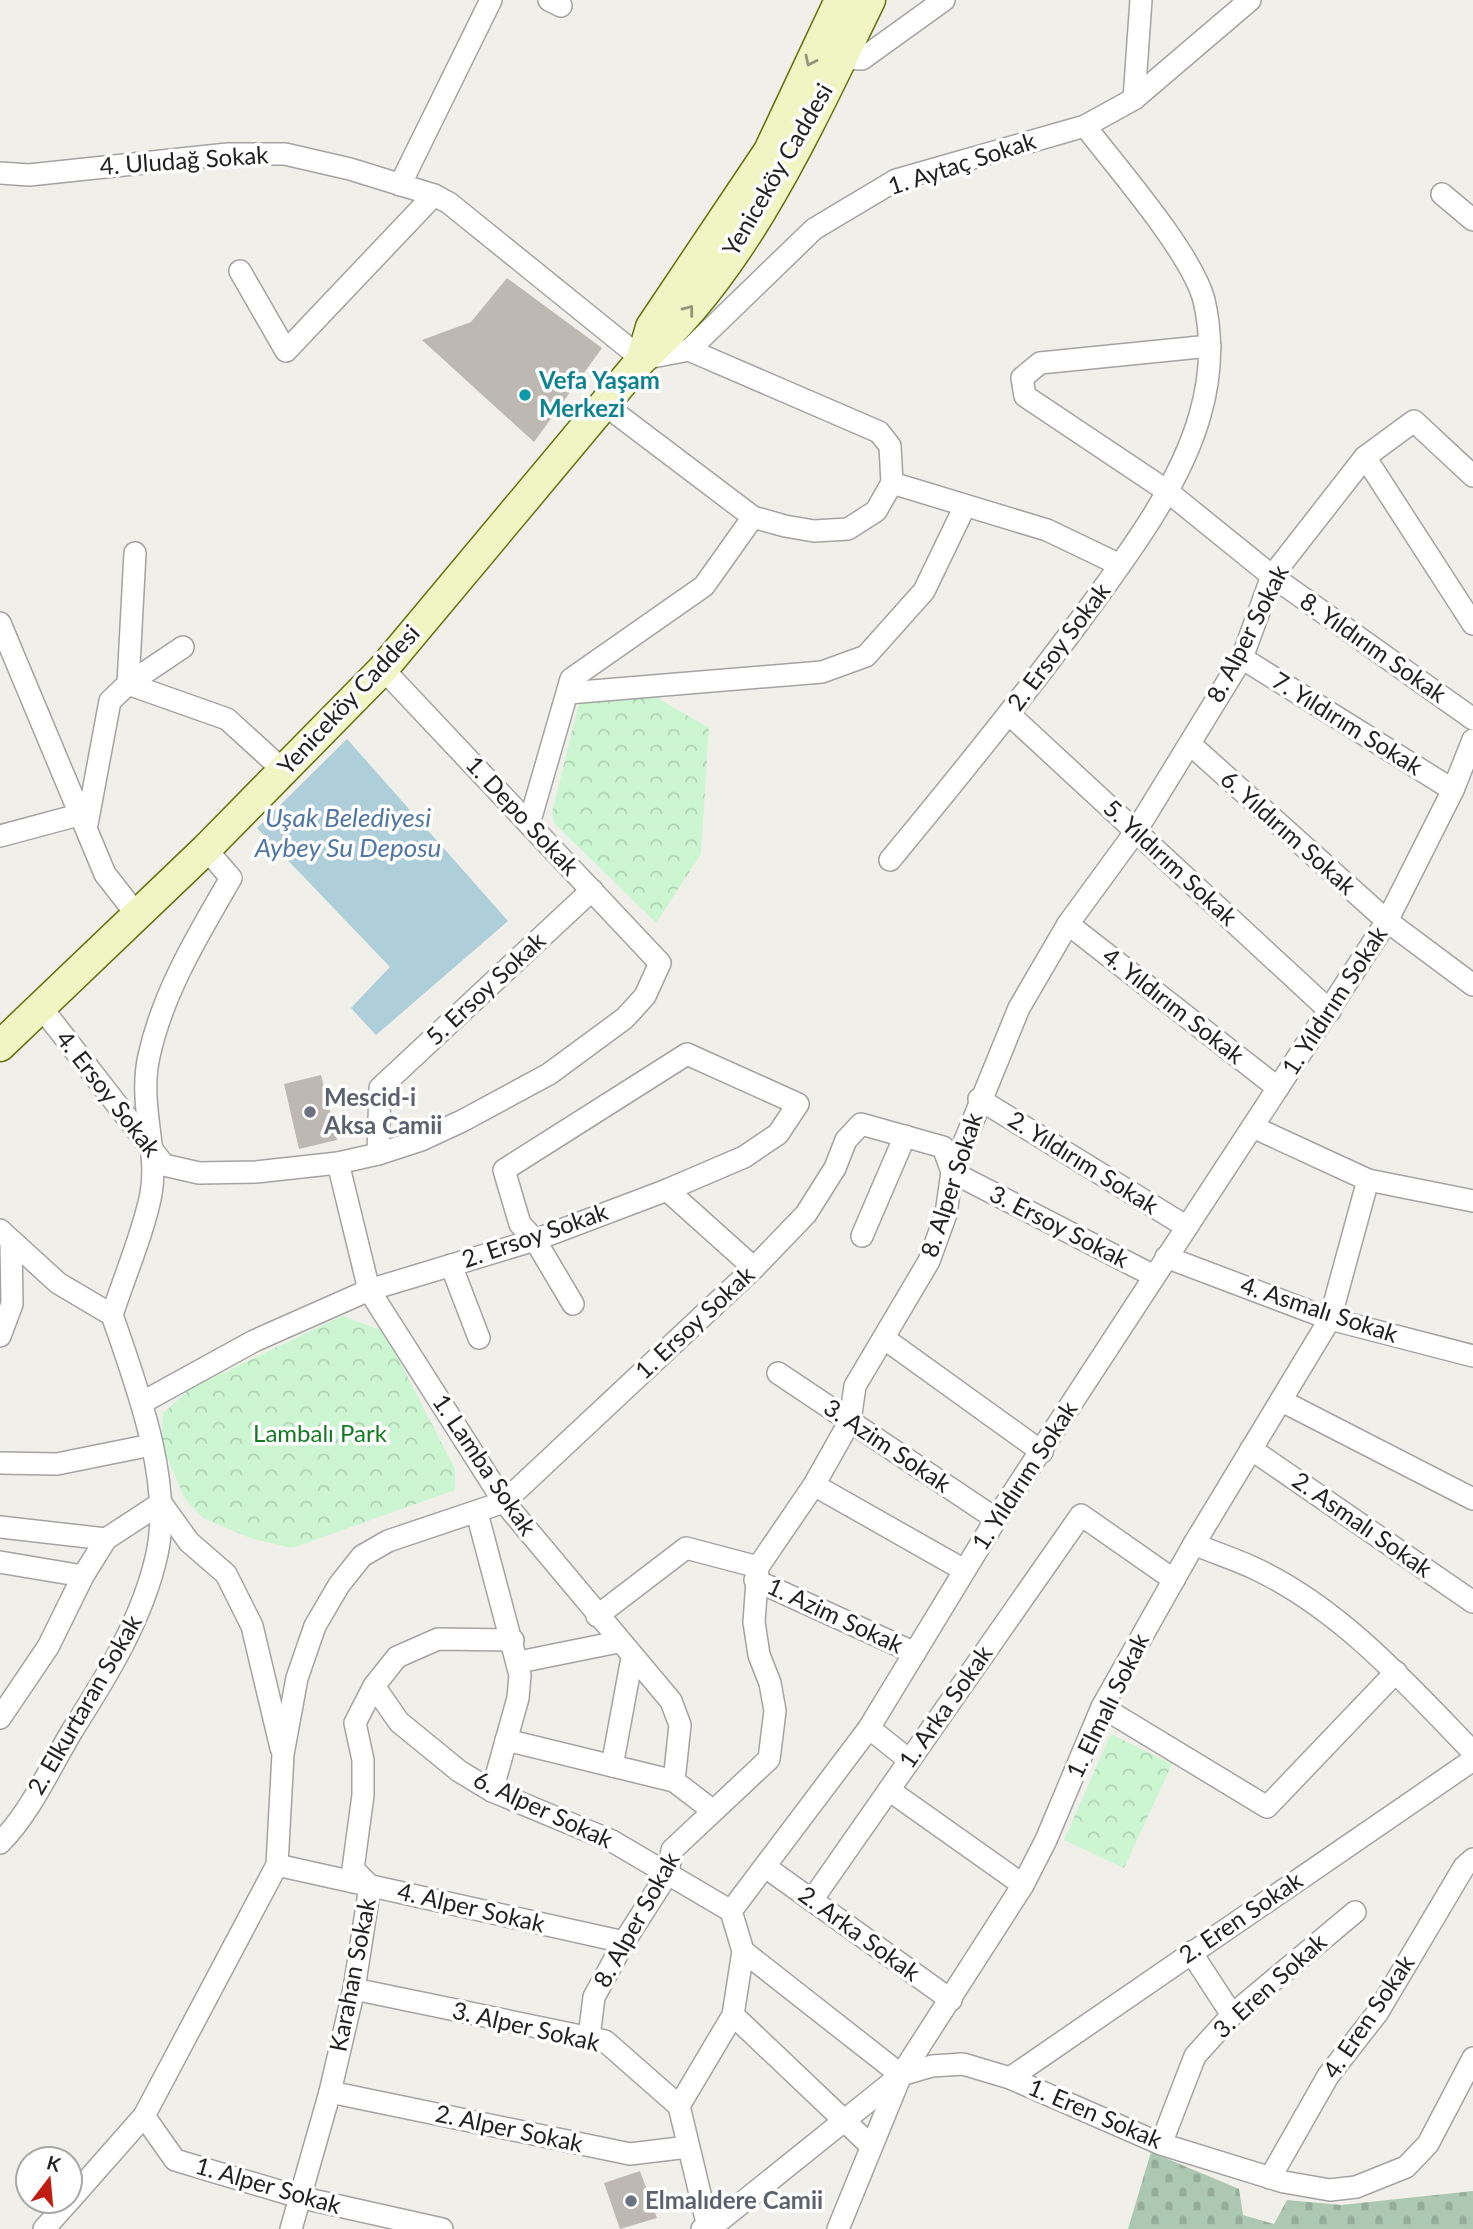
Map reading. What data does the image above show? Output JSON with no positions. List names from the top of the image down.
{
  "streets": {
    "street": [
      "4. Uludağ Sokak",
      "1. Aytaç Sokak",
      "Yeniceköy Caddesi",
      "8. Alper Sokak",
      "2. Ersoy Sokak",
      "8. Yıldırım Sokak",
      "7. Yıldırım Sokak",
      "1. Depo Sokak",
      "6. Yıldırım Sokak",
      "5. Yıldırım Sokak",
      "5. Ersoy Sokak",
      "1. Yıldırım Sokak",
      "4. Yıldırım Sokak",
      "4. Ersoy Sokak",
      "2. Yıldırım Sokak",
      "3. Ersoy Sokak",
      "4. Asmalı Sokak",
      "1. Ersoy Sokak",
      "3. Azim Sokak",
      "1. Lamba Sokak",
      "2. Asmalı Sokak",
      "1. Azim Sokak",
      "2. Elkurtaran Sokak",
      "1. Elmalı Sokak",
      "1. Arka Sokak",
      "6. Alper Sokak",
      "4. Alper Sokak",
      "2. Eren Sokak",
      "2. Arka Sokak",
      "Karahan Sokak",
      "3. Eren Sokak",
      "4. Eren Sokak",
      "3. Alper Sokak",
      "1. Eren Sokak",
      "2. Alper Sokak",
      "1. Alper Sokak"
    ]
  },
  "crossings": [
    ["4. Uludağ Sokak", "Yeniceköy Caddesi"],
    ["1. Aytaç Sokak", "2. Ersoy Sokak"],
    ["Yeniceköy Caddesi", "1. Depo Sokak"],
    ["Yeniceköy Caddesi", "4. Ersoy Sokak"],
    ["8. Alper Sokak", "8. Yıldırım Sokak"],
    ["8. Alper Sokak", "7. Yıldırım Sokak"],
    ["8. Alper Sokak", "6. Yıldırım Sokak"],
    ["8. Alper Sokak", "5. Yıldırım Sokak"],
    ["8. Alper Sokak", "4. Yıldırım Sokak"],
    ["8. Alper Sokak", "2. Yıldırım Sokak"],
    ["8. Alper Sokak", "3. Ersoy Sokak"],
    ["8. Alper Sokak", "3. Azim Sokak"],
    ["8. Alper Sokak", "1. Azim Sokak"],
    ["8. Alper Sokak", "6. Alper Sokak"],
    ["8. Alper Sokak", "4. Alper Sokak"],
    ["8. Alper Sokak", "3. Alper Sokak"],
    ["2. Ersoy Sokak", "8. Yıldırım Sokak"],
    ["2. Ersoy Sokak", "5. Yıldırım Sokak"],
    ["2. Ersoy Sokak", "1. Lamba Sokak"],
    ["2. Ersoy Sokak", "2. Elkurtaran Sokak"],
    ["7. Yıldırım Sokak", "1. Yıldırım Sokak"],
    ["1. Depo Sokak", "5. Ersoy Sokak"],
    ["1. Depo Sokak", "4. Ersoy Sokak"],
    ["6. Yıldırım Sokak", "1. Yıldırım Sokak"],
    ["5. Yıldırım Sokak", "1. Yıldırım Sokak"],
    ["5. Ersoy Sokak", "4. Ersoy Sokak"],
    ["1. Yıldırım Sokak", "4. Yıldırım Sokak"],
    ["1. Yıldırım Sokak", "2. Yıldırım Sokak"],
    ["1. Yıldırım Sokak", "3. Ersoy Sokak"],
    ["1. Yıldırım Sokak", "4. Asmalı Sokak"],
    ["1. Yıldırım Sokak", "3. Azim Sokak"],
    ["1. Yıldırım Sokak", "1. Azim Sokak"],
    ["1. Yıldırım Sokak", "6. Alper Sokak"],
    ["1. Yıldırım Sokak", "2. Arka Sokak"],
    ["4. Ersoy Sokak", "1. Lamba Sokak"],
    ["4. Asmalı Sokak", "1. Elmalı Sokak"],
    ["1. Ersoy Sokak", "1. Lamba Sokak"],
    ["1. Lamba Sokak", "1. Azim Sokak"],
    ["2. Asmalı Sokak", "1. Elmalı Sokak"],
    ["1. Elmalı Sokak", "1. Arka Sokak"],
    ["1. Elmalı Sokak", "2. Arka Sokak"],
    ["1. Elmalı Sokak", "1. Eren Sokak"],
    ["1. Arka Sokak", "2. Arka Sokak"],
    ["6. Alper Sokak", "Karahan Sokak"],
    ["4. Alper Sokak", "Karahan Sokak"],
    ["2. Eren Sokak", "1. Eren Sokak"],
    ["Karahan Sokak", "3. Alper Sokak"],
    ["Karahan Sokak", "2. Alper Sokak"],
    ["Karahan Sokak", "1. Alper Sokak"],
    ["3. Eren Sokak", "1. Eren Sokak"],
    ["4. Eren Sokak", "1. Eren Sokak"]
  ],
  "water": ["Uşak Belediyesi Aybey Su Deposu"],
  "parks": ["Lambalı Park"],
  "places": ["Vefa Yaşam Merkezi", "Mescid-i Aksa Camii", "Elmalıdere Camii"],
  "north": "top"
}
